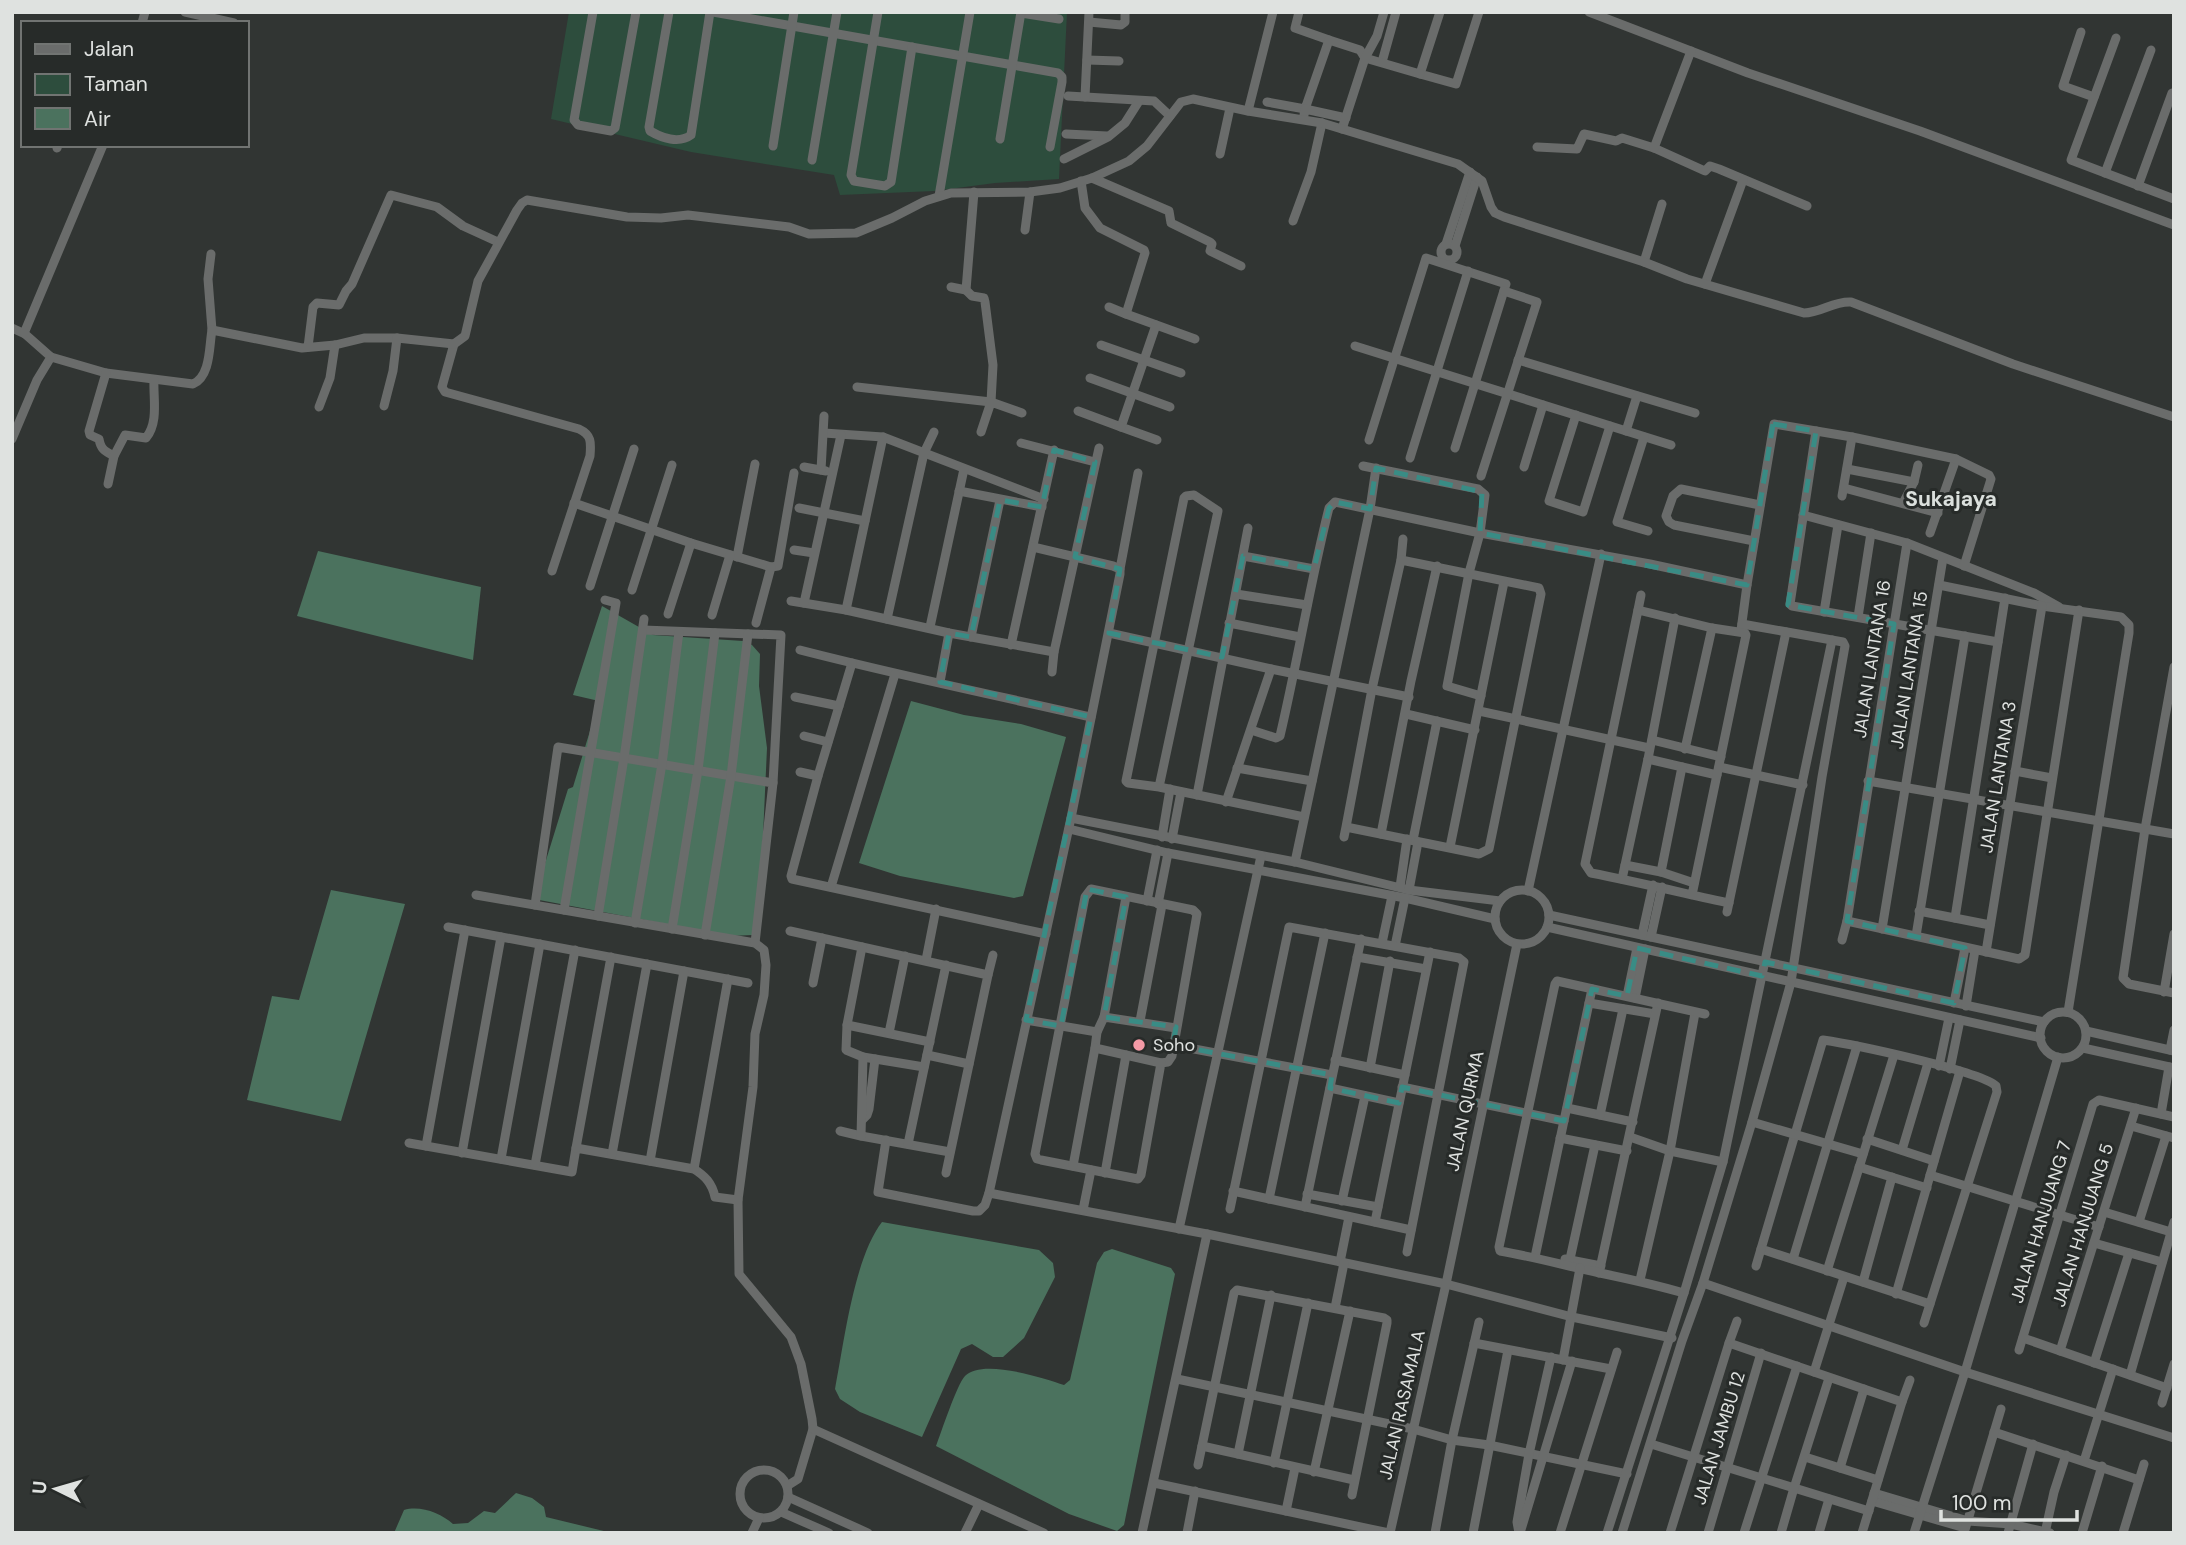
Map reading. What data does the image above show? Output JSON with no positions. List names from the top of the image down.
{
  "streets": {
    "street": [
      "JALAN LANTANA 16",
      "JALAN LANTANA 15",
      "JALAN LANTANA 3",
      "JALAN QURMA",
      "JALAN HANJUANG 7",
      "JALAN HANJUANG 5",
      "JALAN RASAMALA",
      "JALAN JAMBU 12"
    ]
  },
  "crossings": [
    ["JALAN QURMA", "JALAN RASAMALA"],
    ["JALAN HANJUANG 7", "JALAN HANJUANG 5"]
  ],
  "districts": ["Sukajaya"],
  "places": ["Soho"],
  "legend": ["Jalan", "Taman", "Air"],
  "scale_bar": "100 m",
  "north": "left"
}
